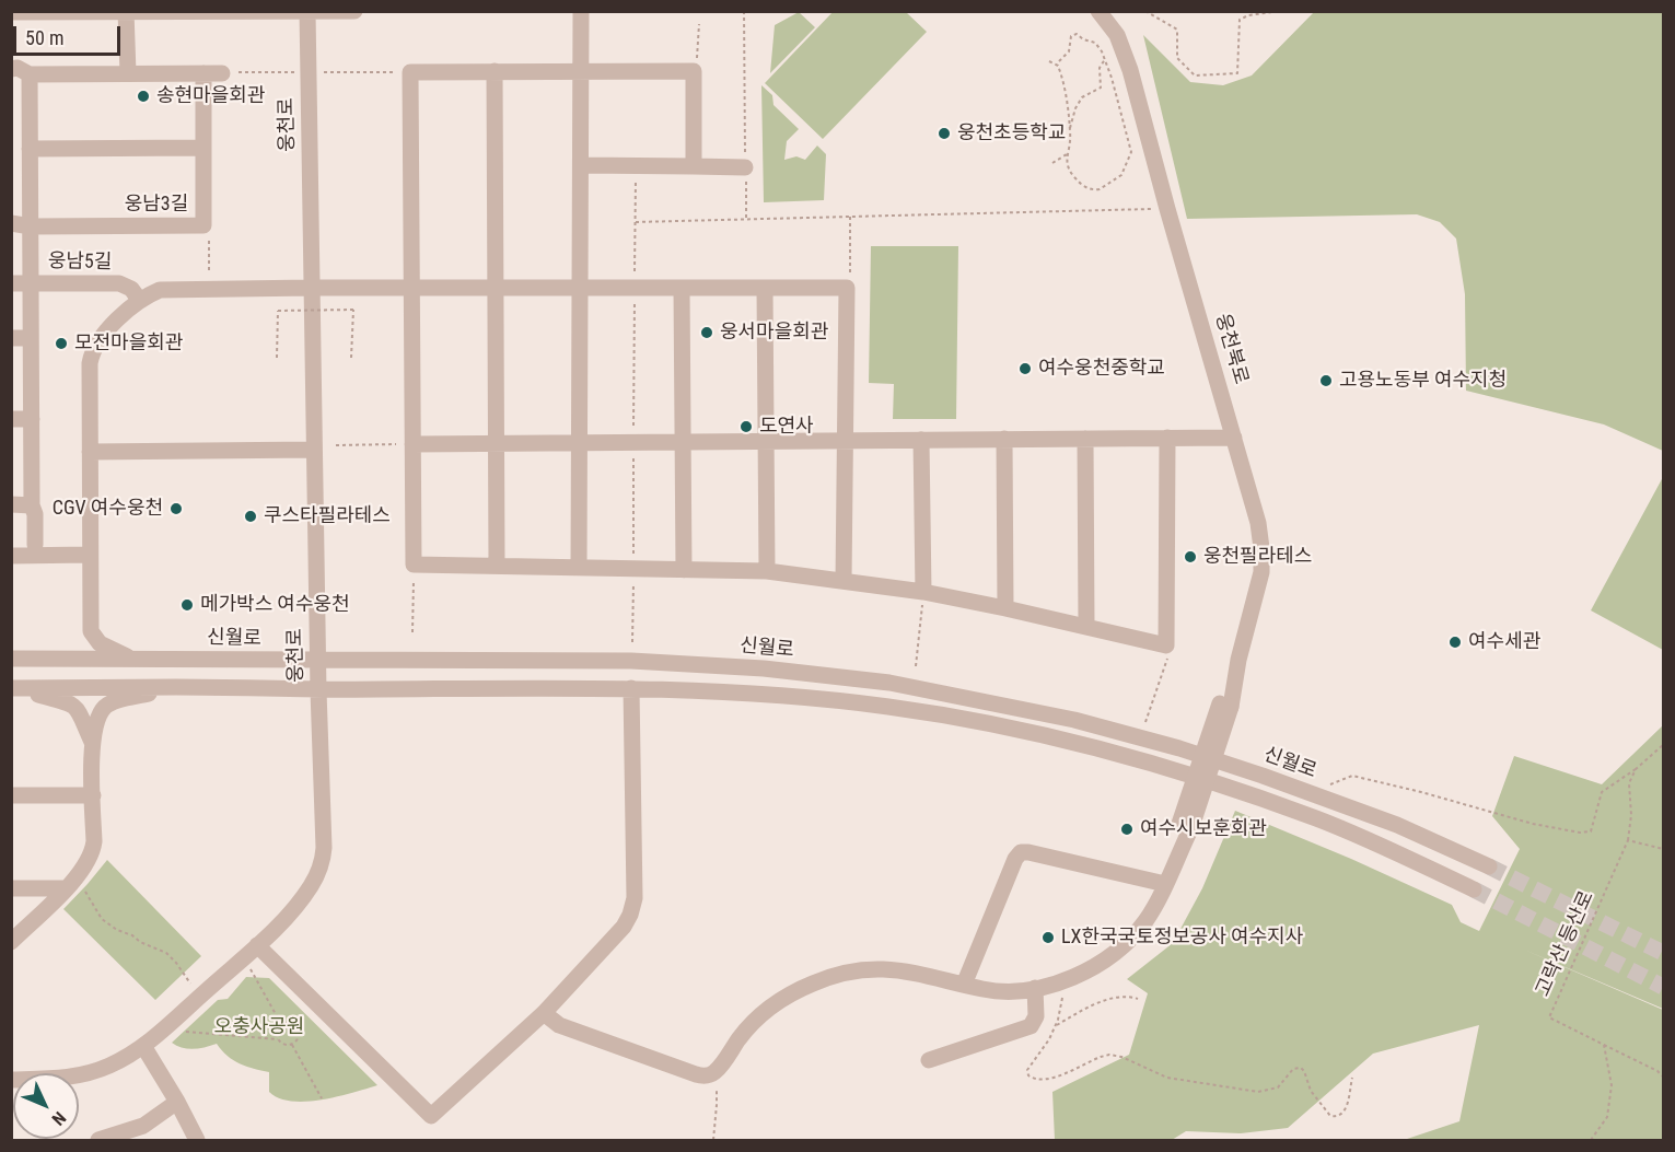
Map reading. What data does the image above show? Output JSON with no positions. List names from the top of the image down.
{
  "streets": {
    "street": [
      "웅천로",
      "웅남3길",
      "웅남5길",
      "웅천북로",
      "신월로"
    ],
    "path": ["고락산 등산로"]
  },
  "crossings": [
    ["웅천로", "신월로"]
  ],
  "parks": ["오충사공원"],
  "places": [
    "송현마을회관",
    "웅천초등학교",
    "웅서마을회관",
    "모전마을회관",
    "여수웅천중학교",
    "고용노동부 여수지청",
    "도연사",
    "CGV 여수웅천",
    "쿠스타필라테스",
    "웅천필라테스",
    "메가박스 여수웅천",
    "여수세관",
    "여수시보훈회관",
    "LX한국국토정보공사 여수지사"
  ],
  "scale_bar": "50 m",
  "north": "bottom right"
}
